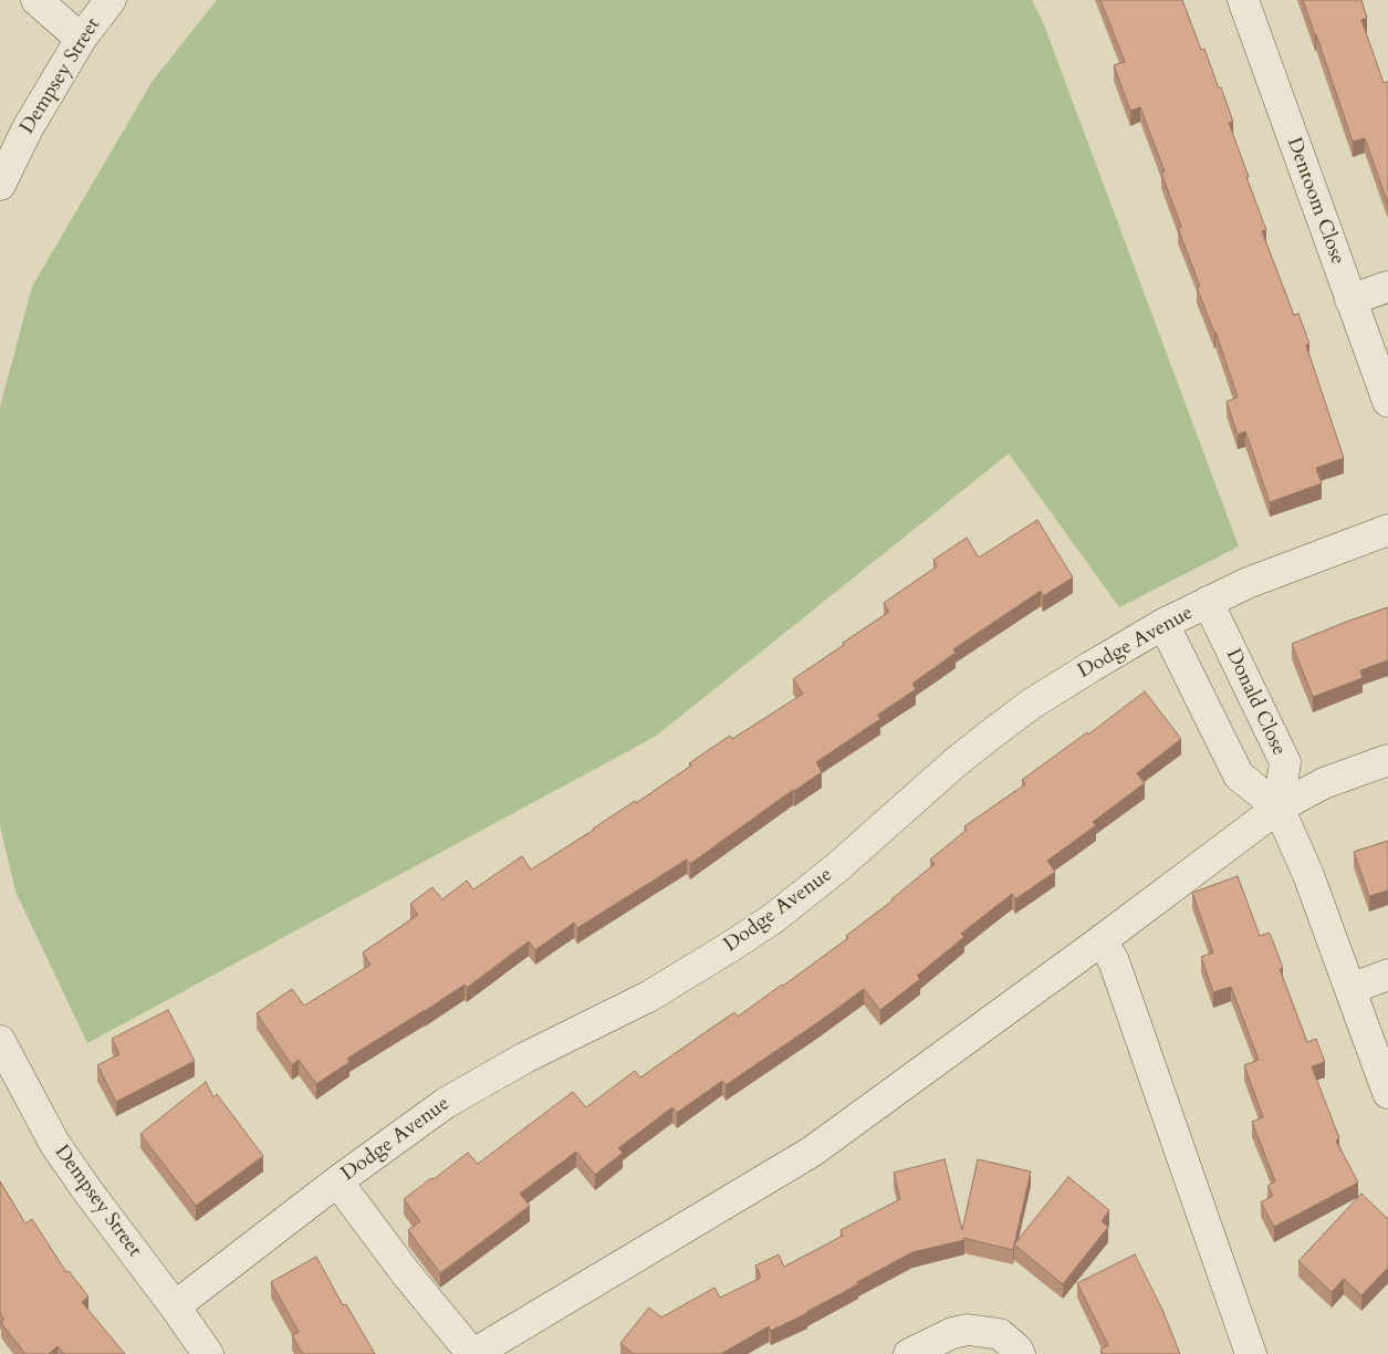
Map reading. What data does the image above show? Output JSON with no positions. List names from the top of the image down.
{
  "streets": {
    "street": [
      "Dempsey Street",
      "Dentoom Close",
      "Dodge Avenue",
      "Donald Close"
    ]
  },
  "crossings": [
    ["Dempsey Street", "Dodge Avenue"],
    ["Dodge Avenue", "Donald Close"]
  ]
}
